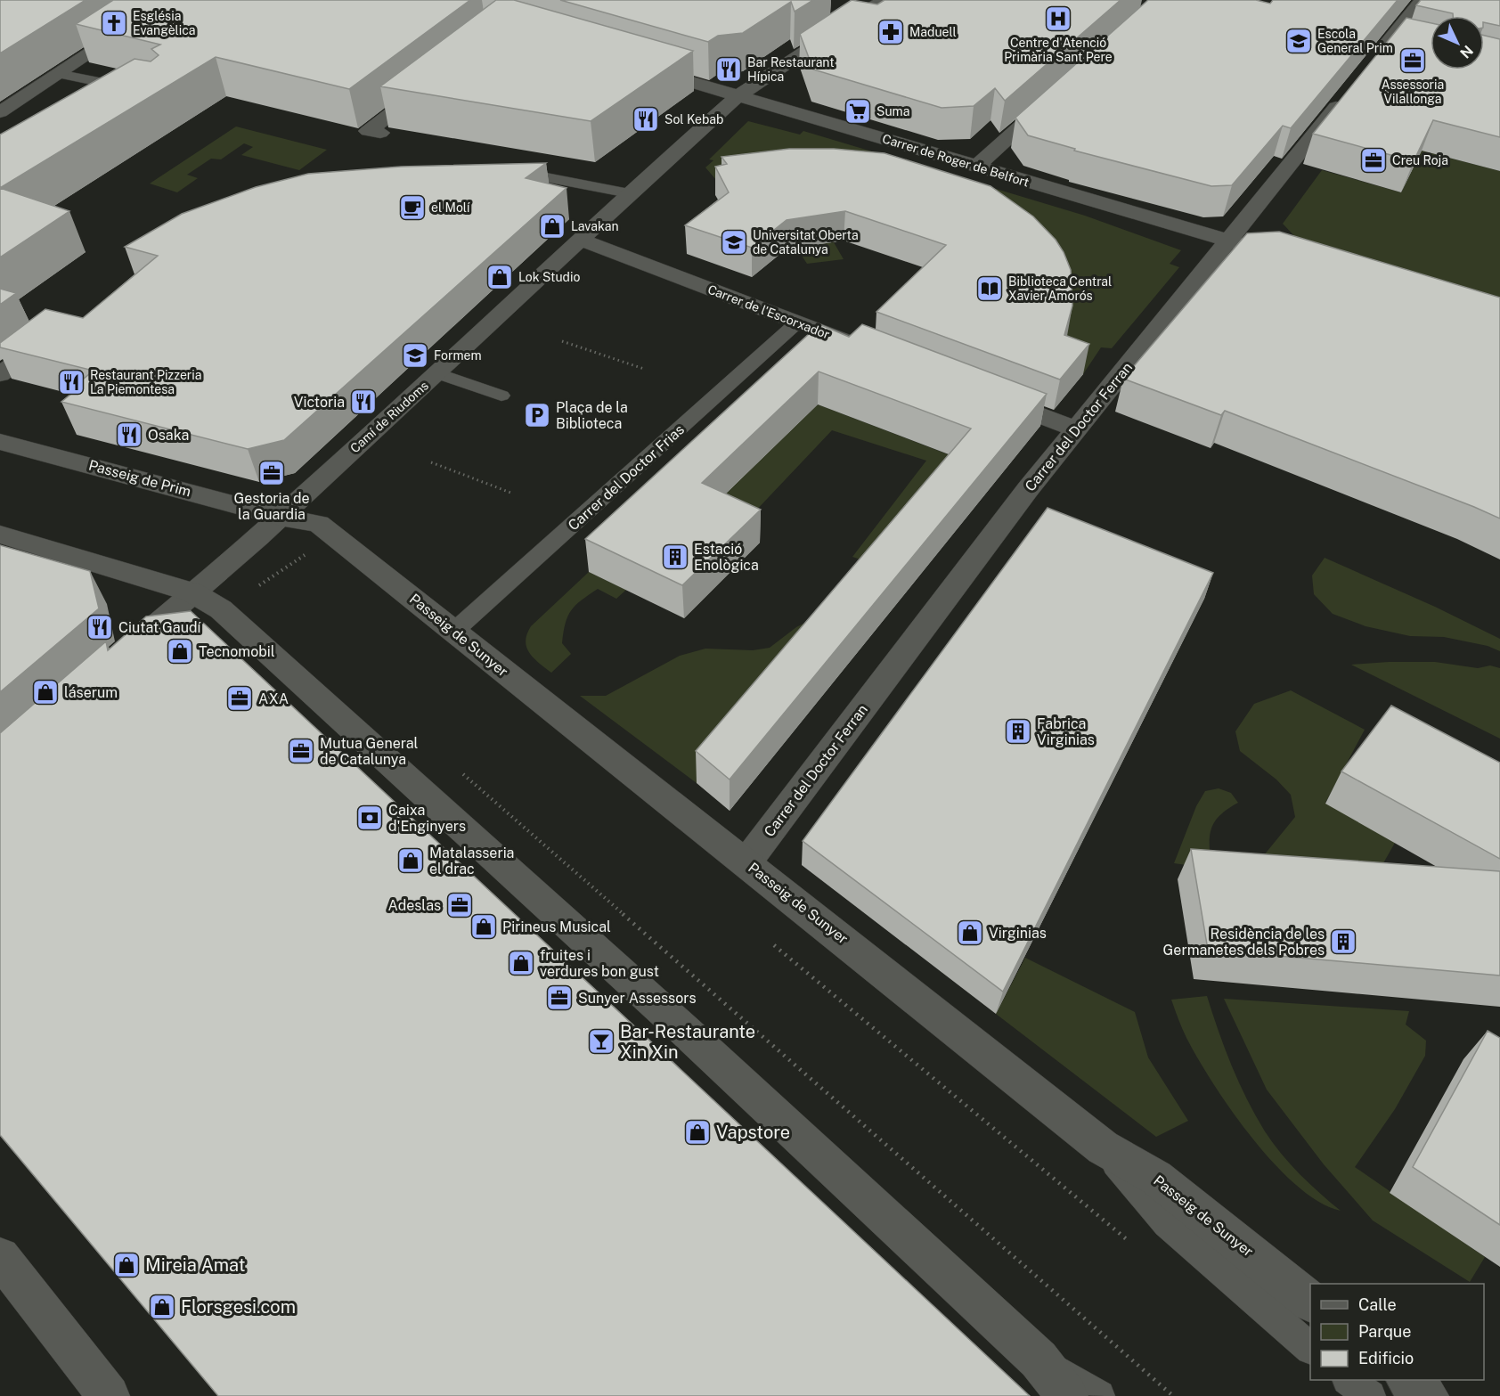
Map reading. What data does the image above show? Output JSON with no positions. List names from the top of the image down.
{
  "streets": {
    "street": [
      "Carrer de Roger de Belfort",
      "Carrer de l'Escorxador",
      "Camí de Riudoms",
      "Carrer del Doctor Ferran",
      "Passeig de Prim",
      "Passeig de Sunyer"
    ],
    "lane": ["Carrer del Doctor Frias"]
  },
  "crossings": [
    ["Carrer de Roger de Belfort", "Camí de Riudoms"],
    ["Carrer de Roger de Belfort", "Carrer del Doctor Ferran"],
    ["Carrer de l'Escorxador", "Camí de Riudoms"],
    ["Carrer de l'Escorxador", "Carrer del Doctor Frias"],
    ["Camí de Riudoms", "Passeig de Prim"],
    ["Camí de Riudoms", "Passeig de Sunyer"],
    ["Carrer del Doctor Ferran", "Passeig de Sunyer"],
    ["Carrer del Doctor Frias", "Passeig de Sunyer"],
    ["Passeig de Prim", "Passeig de Sunyer"]
  ],
  "places": {
    "hospital": ["Centre d'Atenció Primària Sant Pere"],
    "church": ["Església Evangèlica"],
    "pharmacy": ["Maduell"],
    "school or university": ["Escola General Prim", "Universitat Oberta de Catalunya", "Formem"],
    "office": [
      "Assessoria Vilallonga",
      "Creu Roja",
      "Gestoria de la Guardia",
      "AXA",
      "Mutua General de Catalunya",
      "Adeslas",
      "Sunyer Assessors"
    ],
    "restaurant": [
      "Bar Restaurant Hípica",
      "Sol Kebab",
      "Restaurant Pizzeria La Piemontesa",
      "Victoria",
      "Osaka",
      "Ciutat Gaudí"
    ],
    "supermarket": ["Suma"],
    "cafe": ["el Molí"],
    "shop": [
      "Lavakan",
      "Lok Studio",
      "Tecnomobil",
      "láserum",
      "Matalasseria el drac",
      "Pirineus Musical",
      "Virginias",
      "fruites i verdures bon gust",
      "Vapstore",
      "Mireia Amat",
      "Florsgesi.com"
    ],
    "library": ["Biblioteca Central Xavier Amorós"],
    "parking": ["Plaça de la Biblioteca"],
    "building": ["Estació Enològica", "Fabrica Virginias", "Residència de les Germanetes dels Pobres"],
    "bank": ["Caixa d'Enginyers"],
    "bar": ["Bar-Restaurante Xin Xin"]
  },
  "legend": ["Calle", "Parque", "Edificio"],
  "north": "bottom right"
}
